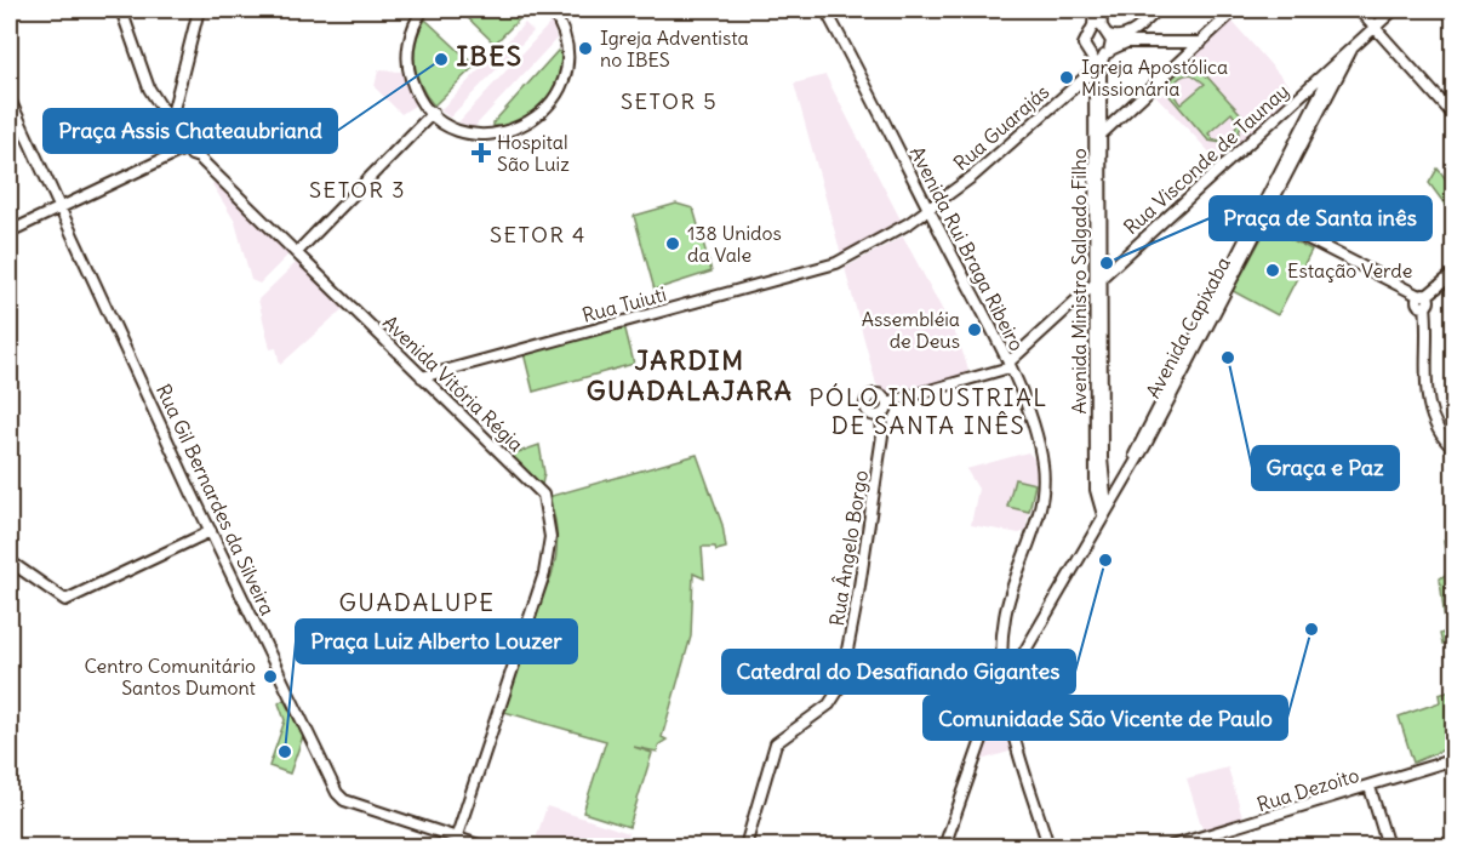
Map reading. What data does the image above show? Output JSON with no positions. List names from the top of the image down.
{
  "streets": {
    "street": [
      "Rua Guarajás",
      "Rua Visconde de Taunay",
      "Avenida Rui Braga Ribeiro",
      "Avenida Ministro Salgado Filho",
      "Rua Tuiuti",
      "Avenida Capixaba",
      "Avenida Vitória Régia",
      "Rua Gil Bernardes da Silveira",
      "Rua Ângelo Borgo",
      "Rua Dezoito"
    ]
  },
  "crossings": [
    ["Rua Guarajás", "Avenida Rui Braga Ribeiro"],
    ["Rua Guarajás", "Avenida Ministro Salgado Filho"],
    ["Rua Guarajás", "Rua Tuiuti"],
    ["Rua Visconde de Taunay", "Avenida Rui Braga Ribeiro"],
    ["Rua Visconde de Taunay", "Avenida Ministro Salgado Filho"],
    ["Rua Visconde de Taunay", "Avenida Capixaba"],
    ["Avenida Rui Braga Ribeiro", "Avenida Capixaba"],
    ["Avenida Ministro Salgado Filho", "Avenida Capixaba"],
    ["Rua Tuiuti", "Avenida Vitória Régia"],
    ["Avenida Vitória Régia", "Rua Gil Bernardes da Silveira"]
  ],
  "districts": [
    "IBES",
    "SETOR 5",
    "SETOR 3",
    "SETOR 4",
    "JARDIM GUADALAJARA",
    "PÓLO INDUSTRIAL DE SANTA INÊS",
    "GUADALUPE"
  ],
  "places": {
    "other": [
      "Igreja Adventista no IBES",
      "Praça Assis Chateaubriand",
      "Igreja Apostólica Missionária",
      "138 Unidos da Vale",
      "Praça de Santa inês",
      "Estação Verde",
      "Assembléia de Deus",
      "Graça e Paz",
      "Catedral do Desafiando Gigantes",
      "Comunidade São Vicente de Paulo",
      "Centro Comunitário Santos Dumont",
      "Praça Luiz Alberto Louzer"
    ],
    "health": ["Hospital São Luiz"]
  }
}
